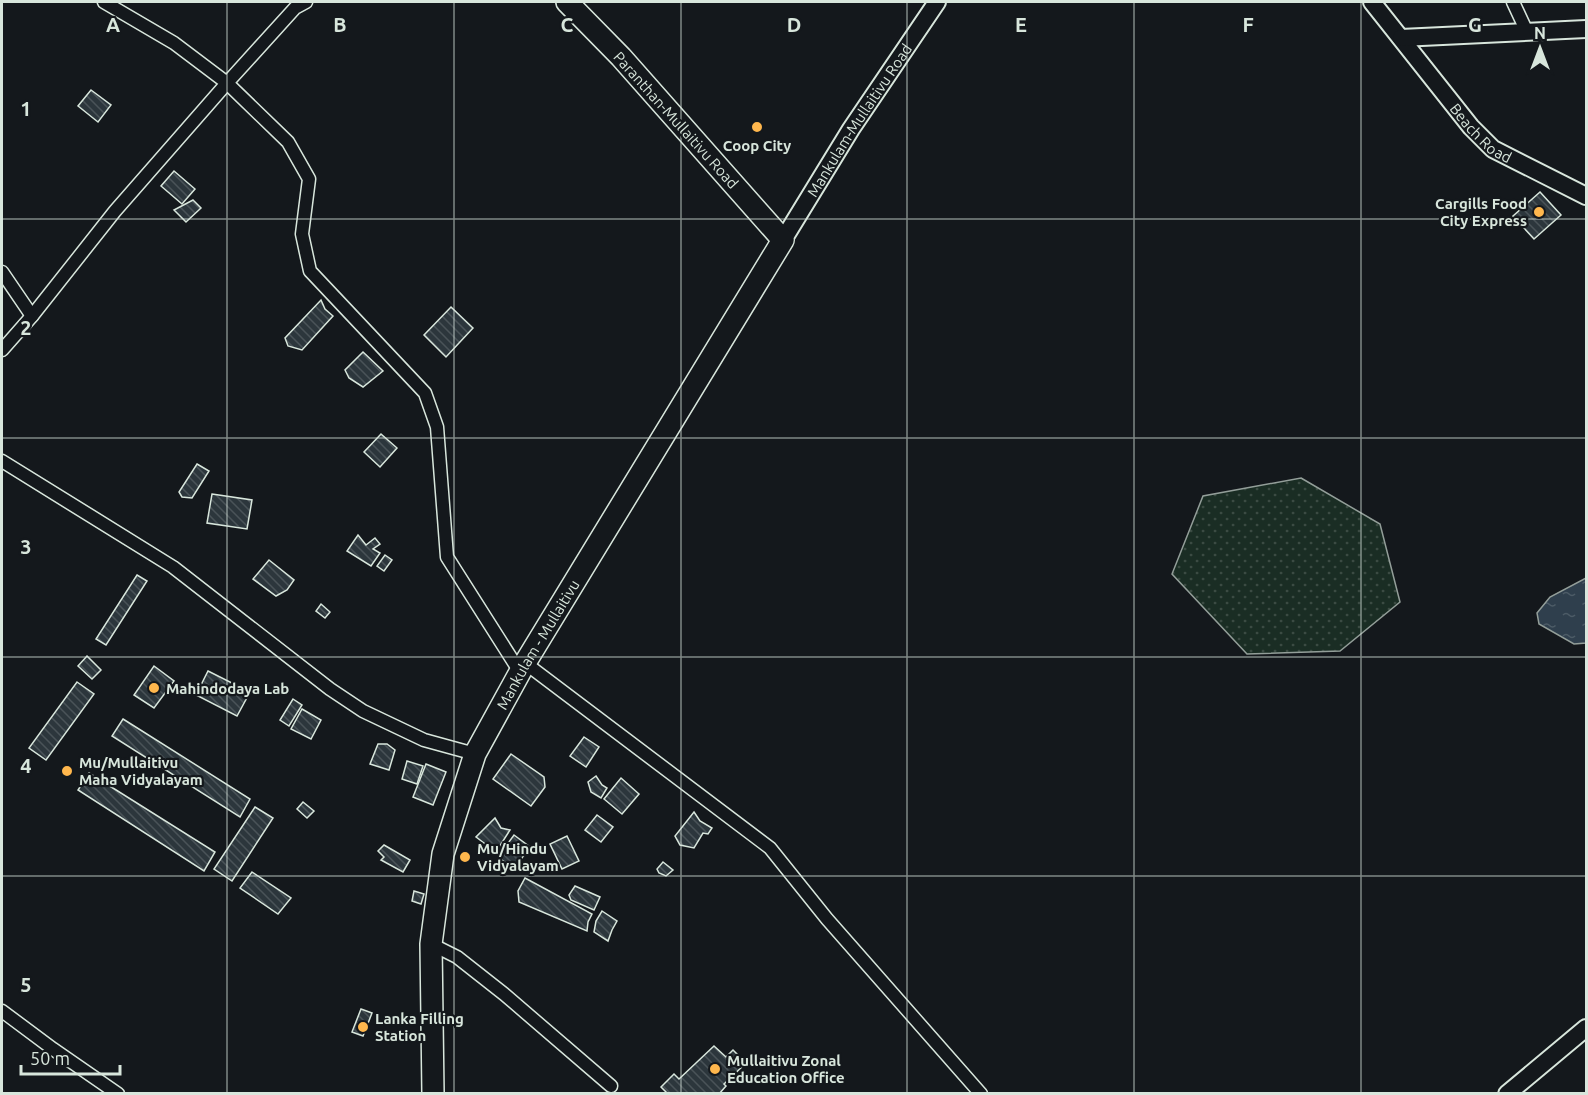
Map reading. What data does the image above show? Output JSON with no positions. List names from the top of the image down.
{
  "streets": {
    "highway": ["Paranthan-Mullaitivu Road", "Mankulam - Mullaitivu"],
    "street": ["Mankulam-Mullaitivu Road", "Beach Road"]
  },
  "crossings": [
    ["Paranthan-Mullaitivu Road", "Mankulam-Mullaitivu Road"],
    ["Paranthan-Mullaitivu Road", "Mankulam - Mullaitivu"],
    ["Mankulam-Mullaitivu Road", "Mankulam - Mullaitivu"]
  ],
  "places": [
    "Coop City",
    "Cargills Food City Express",
    "Mahindodaya Lab",
    "Mu/Mullaitivu Maha Vidyalayam",
    "Mu/Hindu Vidyalayam",
    "Lanka Filling Station",
    "Mullaitivu Zonal Education Office"
  ],
  "scale_bar": "50 m",
  "north": "top",
  "grid": {
    "columns": [
      "A",
      "B",
      "C",
      "D",
      "E",
      "F",
      "G"
    ],
    "rows": [
      "1",
      "2",
      "3",
      "4",
      "5"
    ]
  }
}
